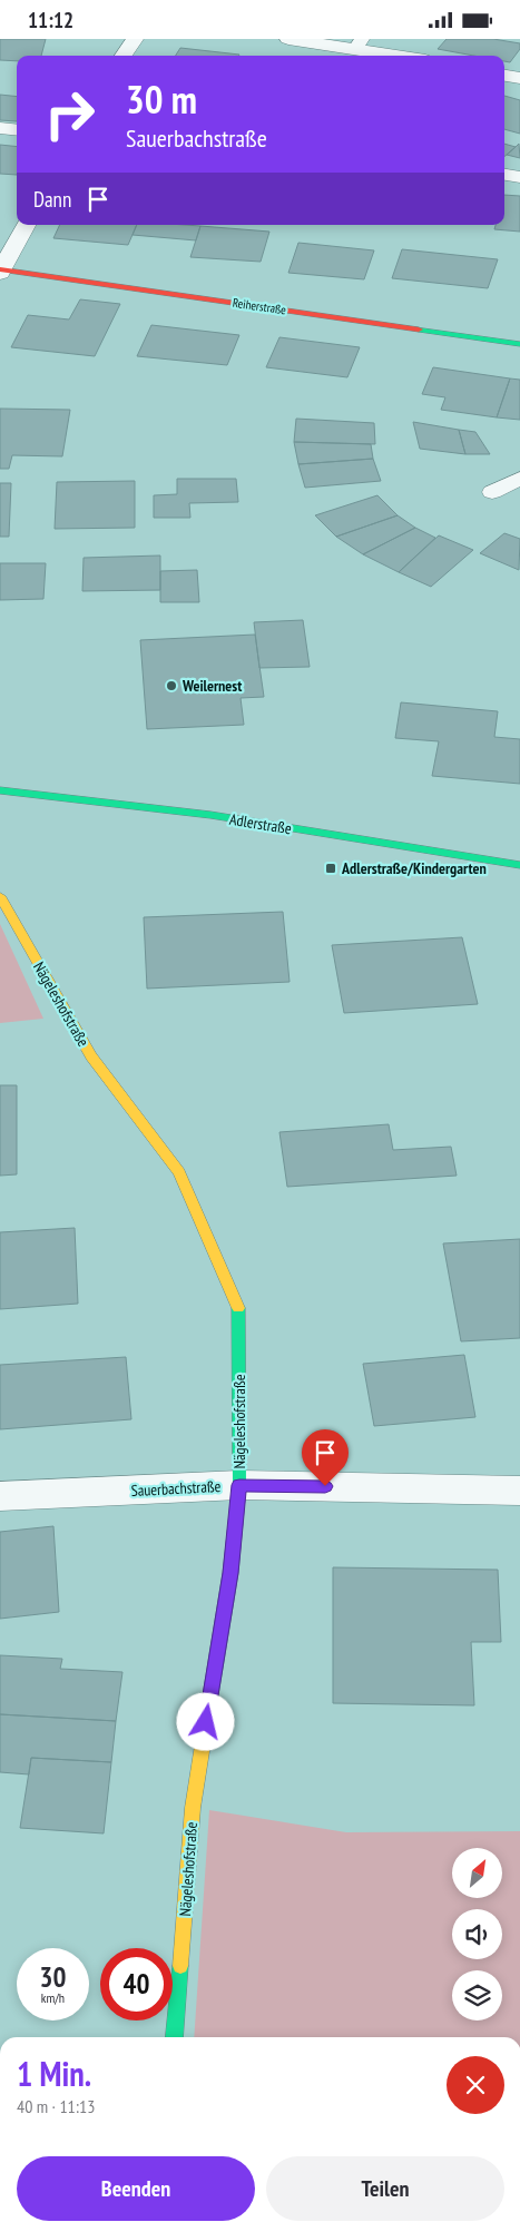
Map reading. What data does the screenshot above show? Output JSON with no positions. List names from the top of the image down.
{
  "streets": {
    "street": [
      "Reiherstraße",
      "Adlerstraße",
      "Nägeleshofstraße",
      "Sauerbachstraße"
    ]
  },
  "crossings": [
    ["Nägeleshofstraße", "Sauerbachstraße"]
  ],
  "places": {
    "other": ["Weilernest"],
    "transit": ["Adlerstraße/Kindergarten"]
  },
  "north": "top right",
  "page": {
    "status": "11:12",
    "turn": ["30 m", "Sauerbachstraße"],
    "then": "Dann",
    "speed": "30 km/h",
    "limit": "40",
    "heading": ["1 Min.", "40 m · 11:13"],
    "buttons": ["Beenden", "Teilen"]
  }
}
